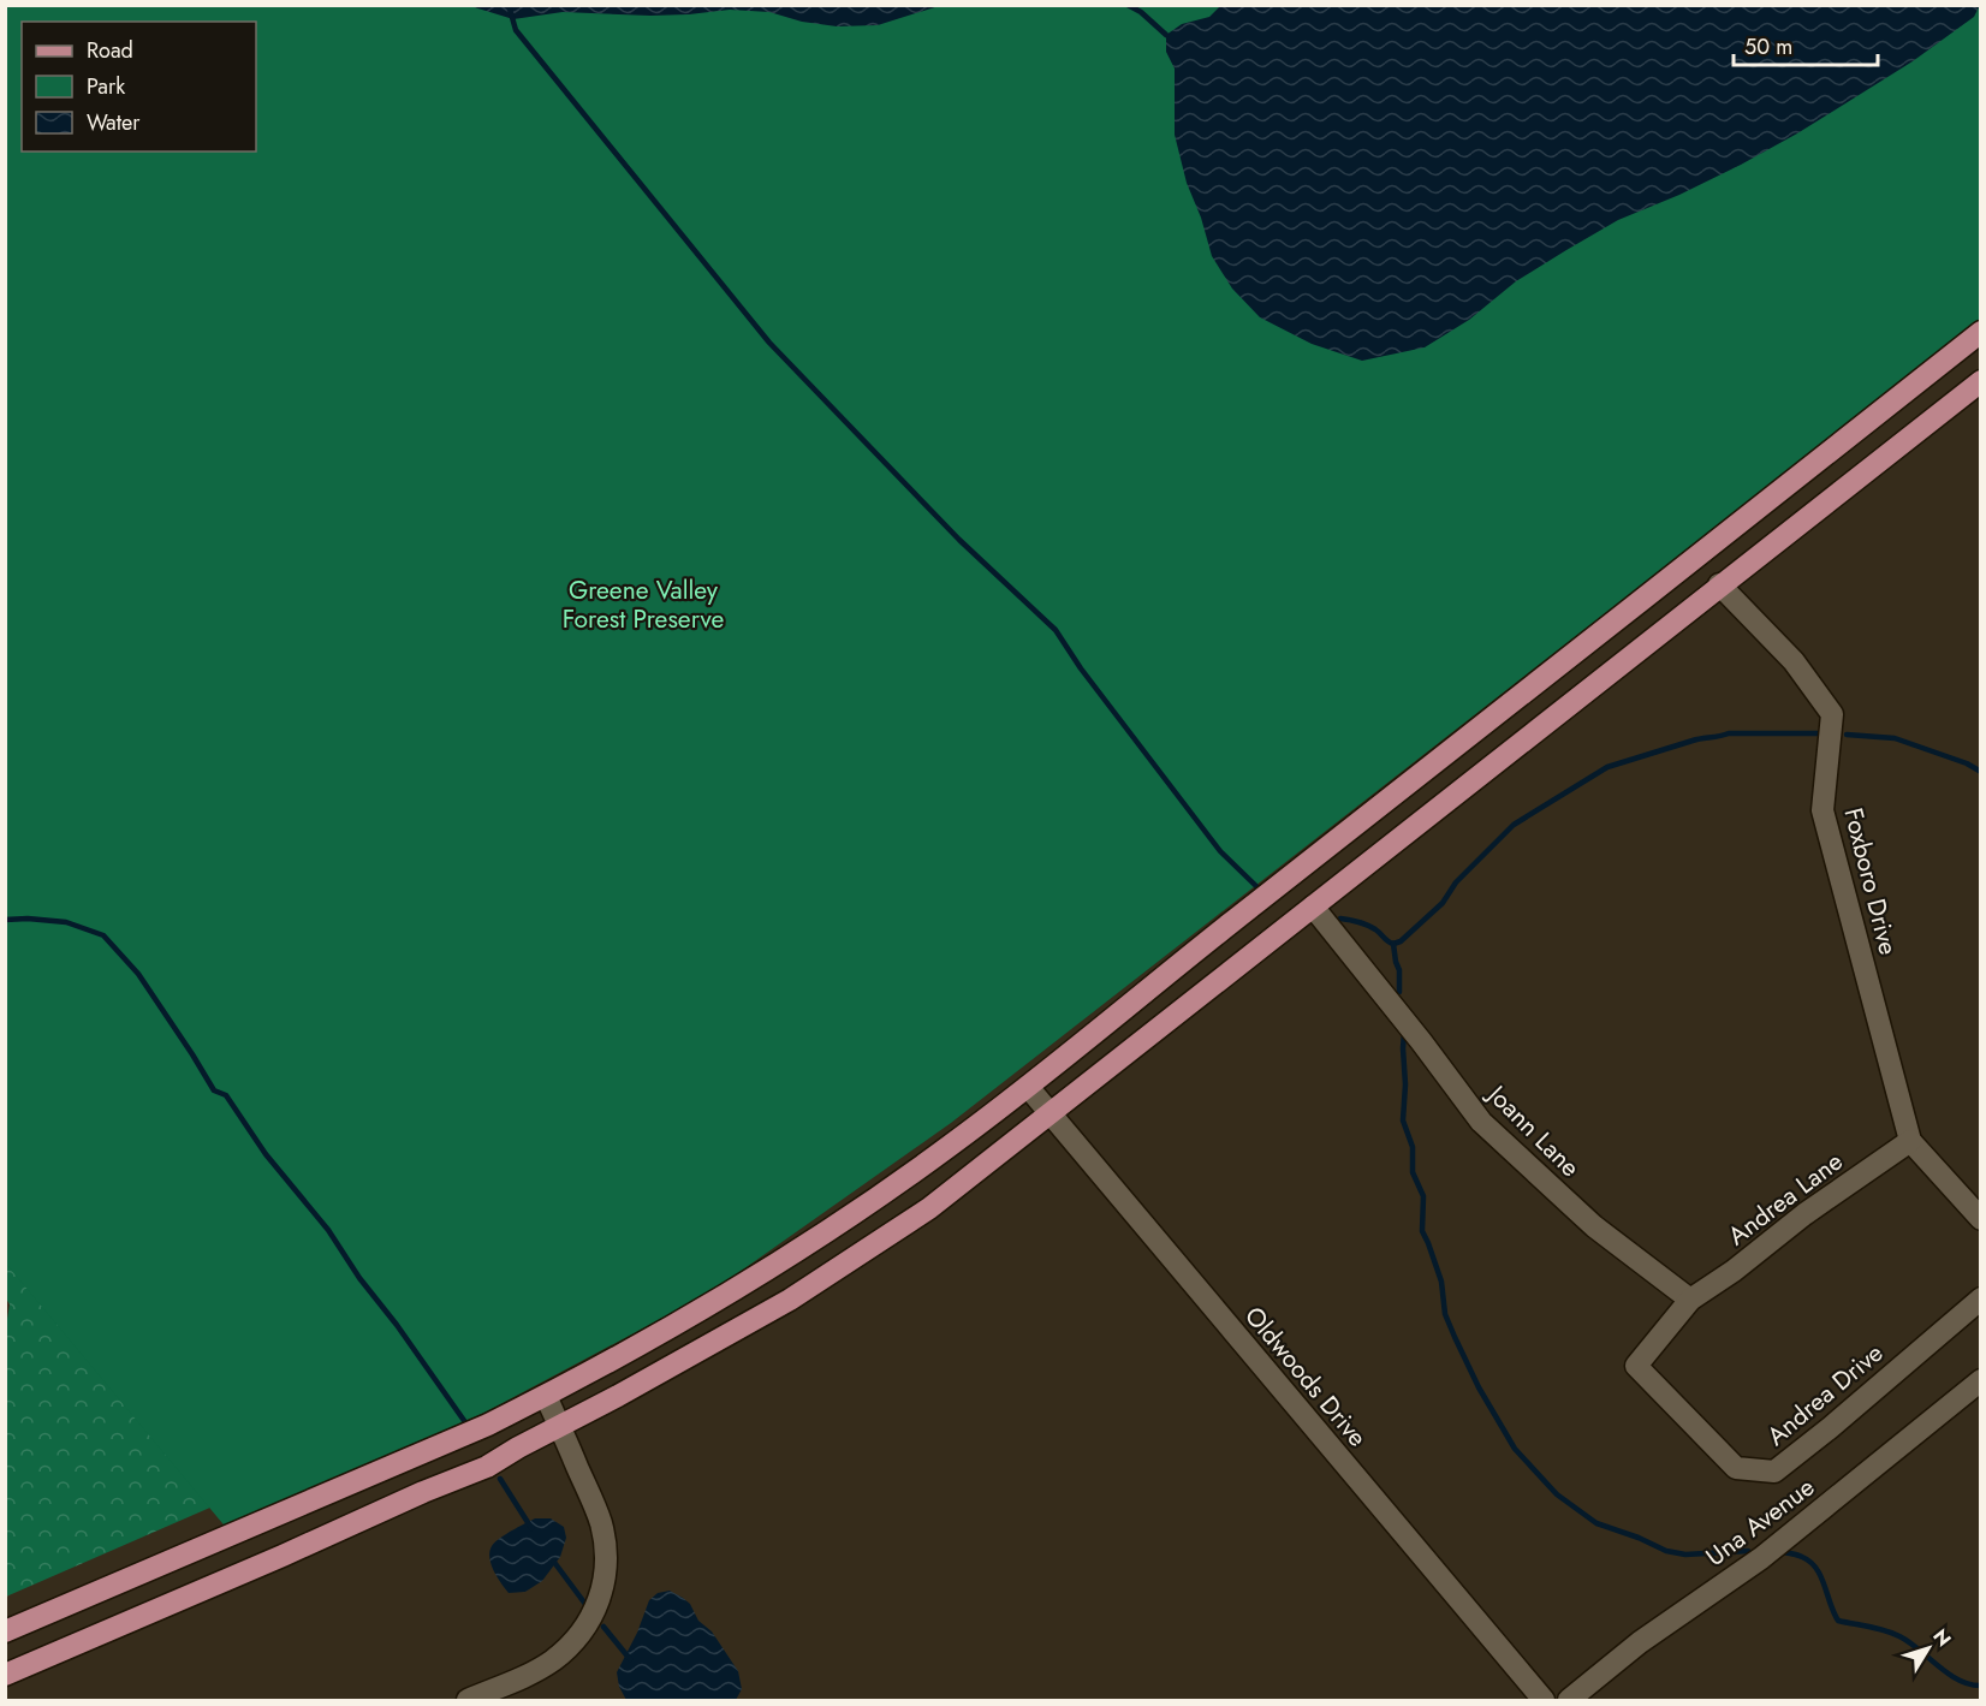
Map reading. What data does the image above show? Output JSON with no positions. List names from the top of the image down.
{
  "streets": {
    "street": [
      "Foxboro Drive",
      "Joann Lane",
      "Andrea Lane",
      "Oldwoods Drive",
      "Andrea Drive",
      "Una Avenue"
    ]
  },
  "crossings": [
    ["Foxboro Drive", "Andrea Lane"],
    ["Joann Lane", "Andrea Lane"],
    ["Joann Lane", "Andrea Drive"],
    ["Andrea Lane", "Andrea Drive"]
  ],
  "parks": ["Greene Valley Forest Preserve"],
  "legend": ["Road", "Park", "Water"],
  "scale_bar": "50 m",
  "north": "top right"
}
